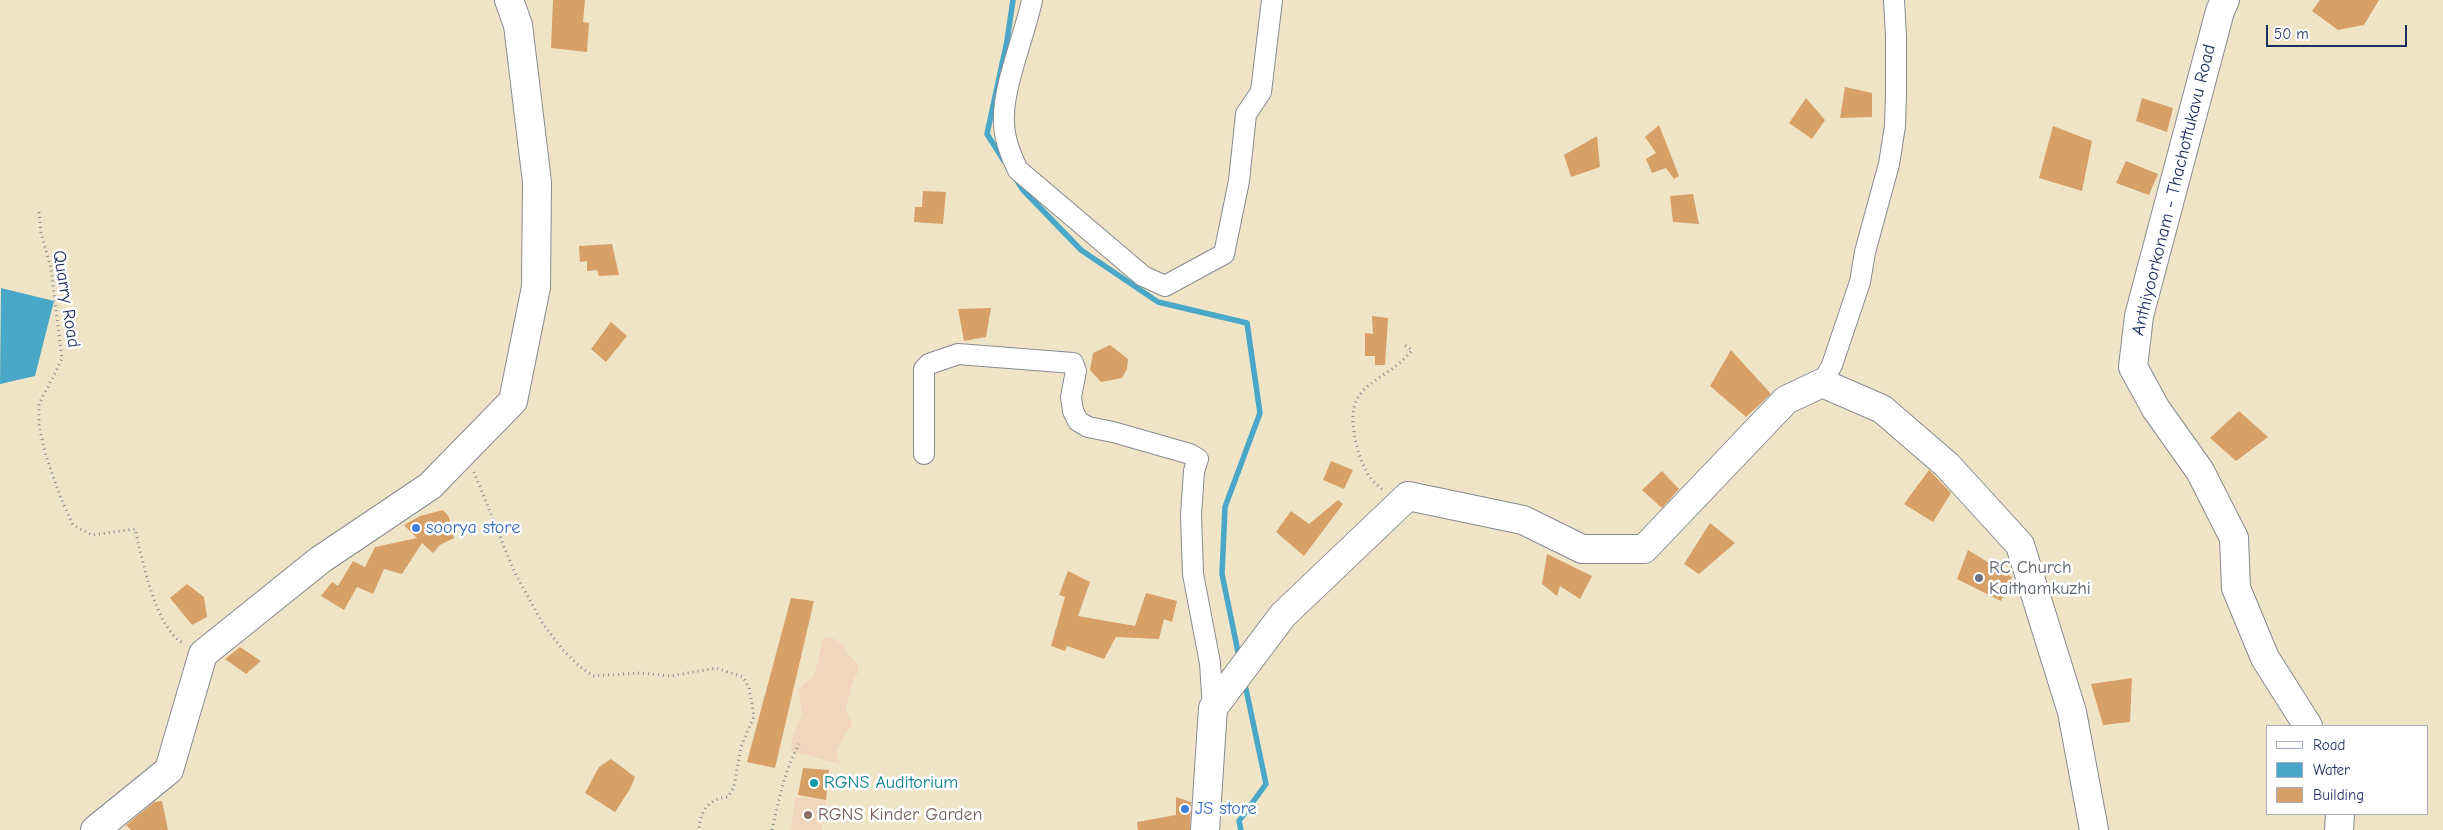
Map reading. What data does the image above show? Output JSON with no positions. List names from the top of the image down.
{
  "streets": {
    "street": ["Anthiyoorkonam - Thachottukavu Road"],
    "path": ["Quarry Road"]
  },
  "places": [
    "soorya store",
    "RC Church Kaithamkuzhi",
    "RGNS Auditorium",
    "JS store",
    "RGNS Kinder Garden"
  ],
  "legend": ["Road", "Water", "Building"],
  "scale_bar": "50 m"
}
